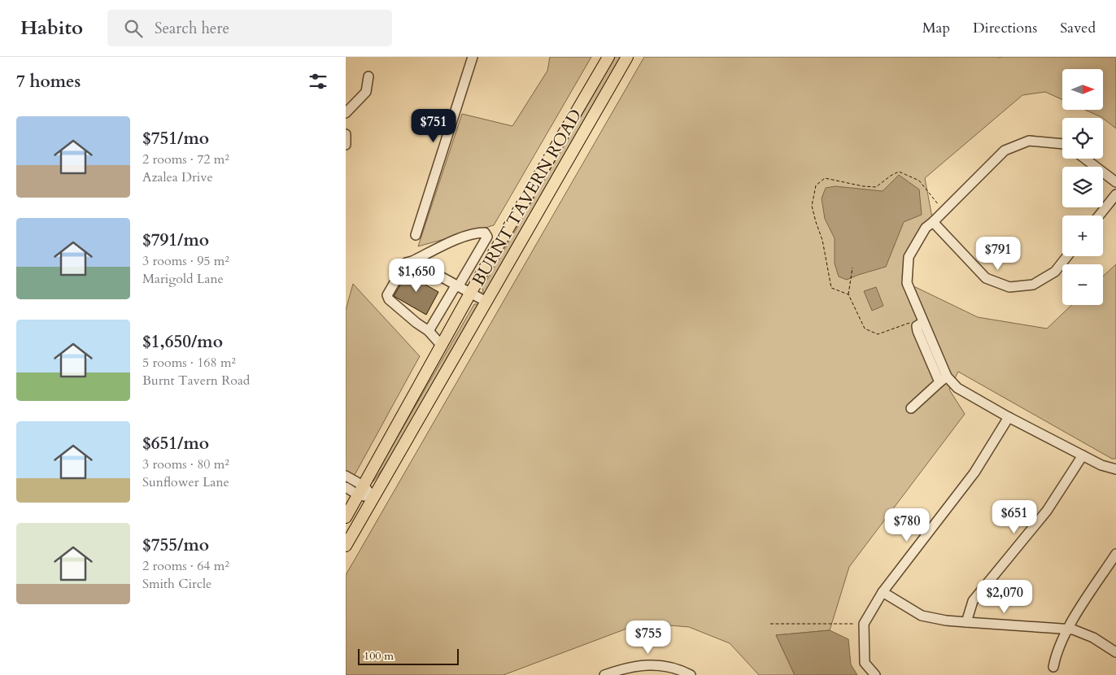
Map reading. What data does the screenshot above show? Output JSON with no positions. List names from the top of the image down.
{
  "streets": {
    "main road": ["BURNT TAVERN ROAD"]
  },
  "scale_bar": "100 m",
  "north": "right",
  "page": {
    "header": "Habito",
    "search": "Search here",
    "nav": ["Map", "Directions", "Saved"],
    "heading": "7 homes",
    "map_buttons": ["+", "−"],
    "list": [
      {
        "name": "$751/mo",
        "note": "2 rooms · 72 m² · Azalea Drive"
      },
      {
        "name": "$791/mo",
        "note": "3 rooms · 95 m² · Marigold Lane"
      },
      {
        "name": "$1,650/mo",
        "note": "5 rooms · 168 m² · Burnt Tavern Road"
      },
      {
        "name": "$651/mo",
        "note": "3 rooms · 80 m² · Sunflower Lane"
      },
      {
        "name": "$755/mo",
        "note": "2 rooms · 64 m² · Smith Circle"
      }
    ],
    "price": [
      "$751",
      "$791",
      "$1,650",
      "$651",
      "$780",
      "$2,070",
      "$755"
    ],
    "scale": "100 m"
  }
}
